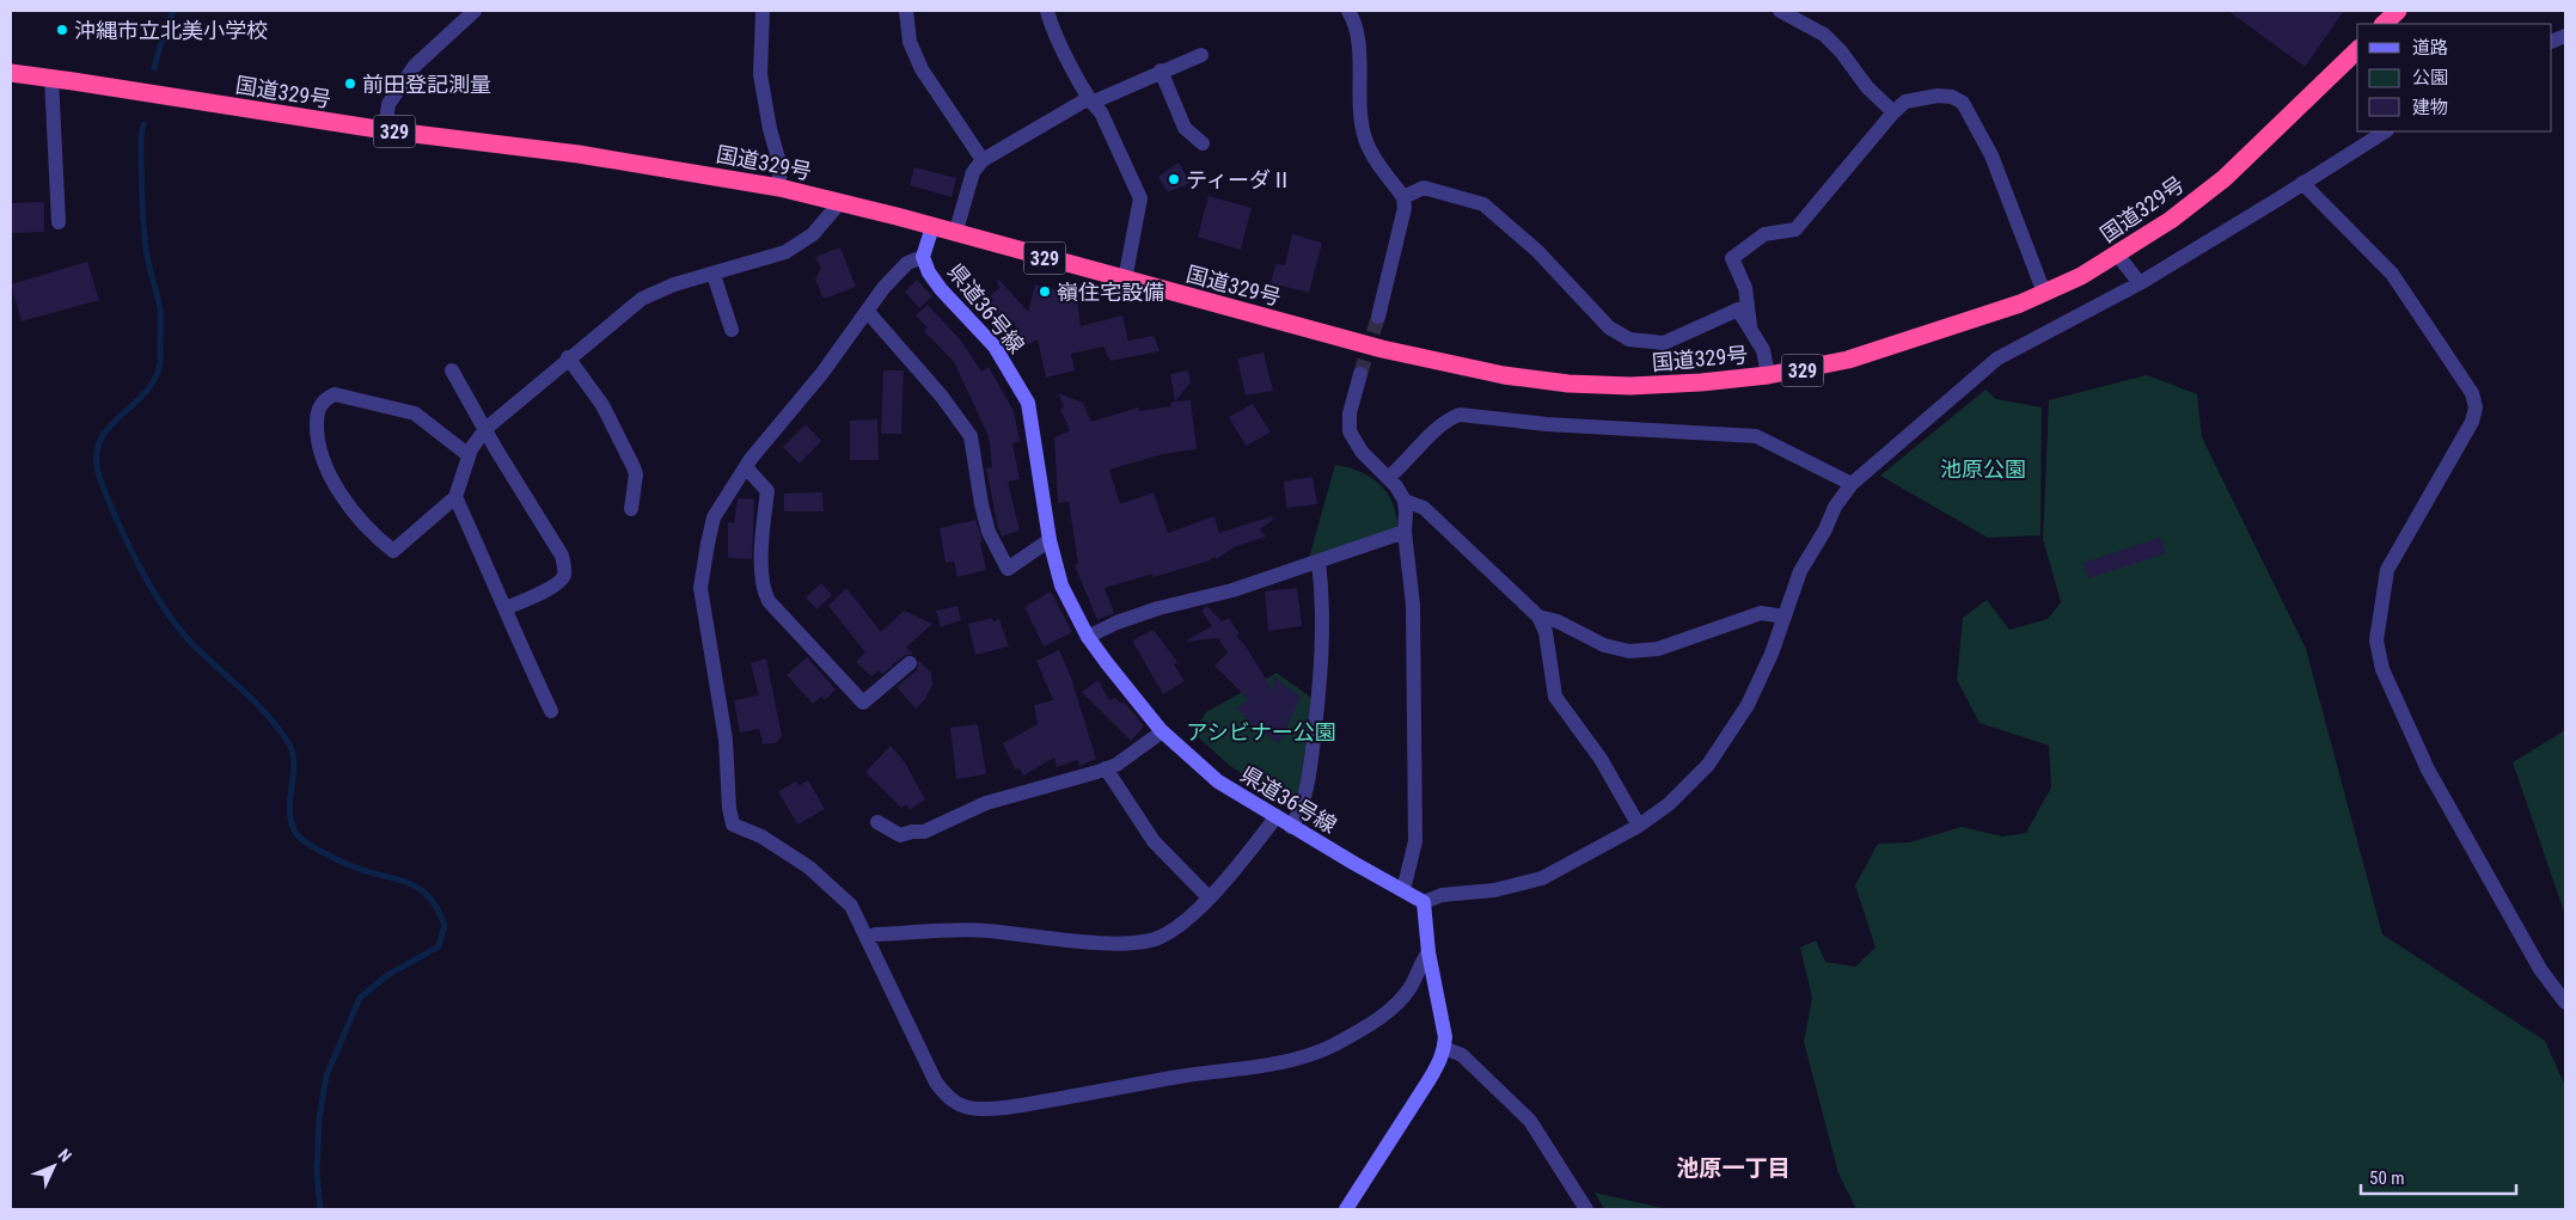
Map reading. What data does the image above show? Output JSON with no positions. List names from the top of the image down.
{
  "streets": {
    "highway": ["国道329号", "329"],
    "main road": ["県道36号線"]
  },
  "crossings": [
    ["国道329号", "県道36号線"]
  ],
  "districts": ["池原一丁目"],
  "parks": ["池原公園", "アシビナー公園"],
  "places": [
    "沖縄市立北美小学校",
    "前田登記測量",
    "ティーダⅡ",
    "嶺住宅設備"
  ],
  "legend": ["道路", "公園", "建物"],
  "scale_bar": "50 m",
  "north": "top right"
}
